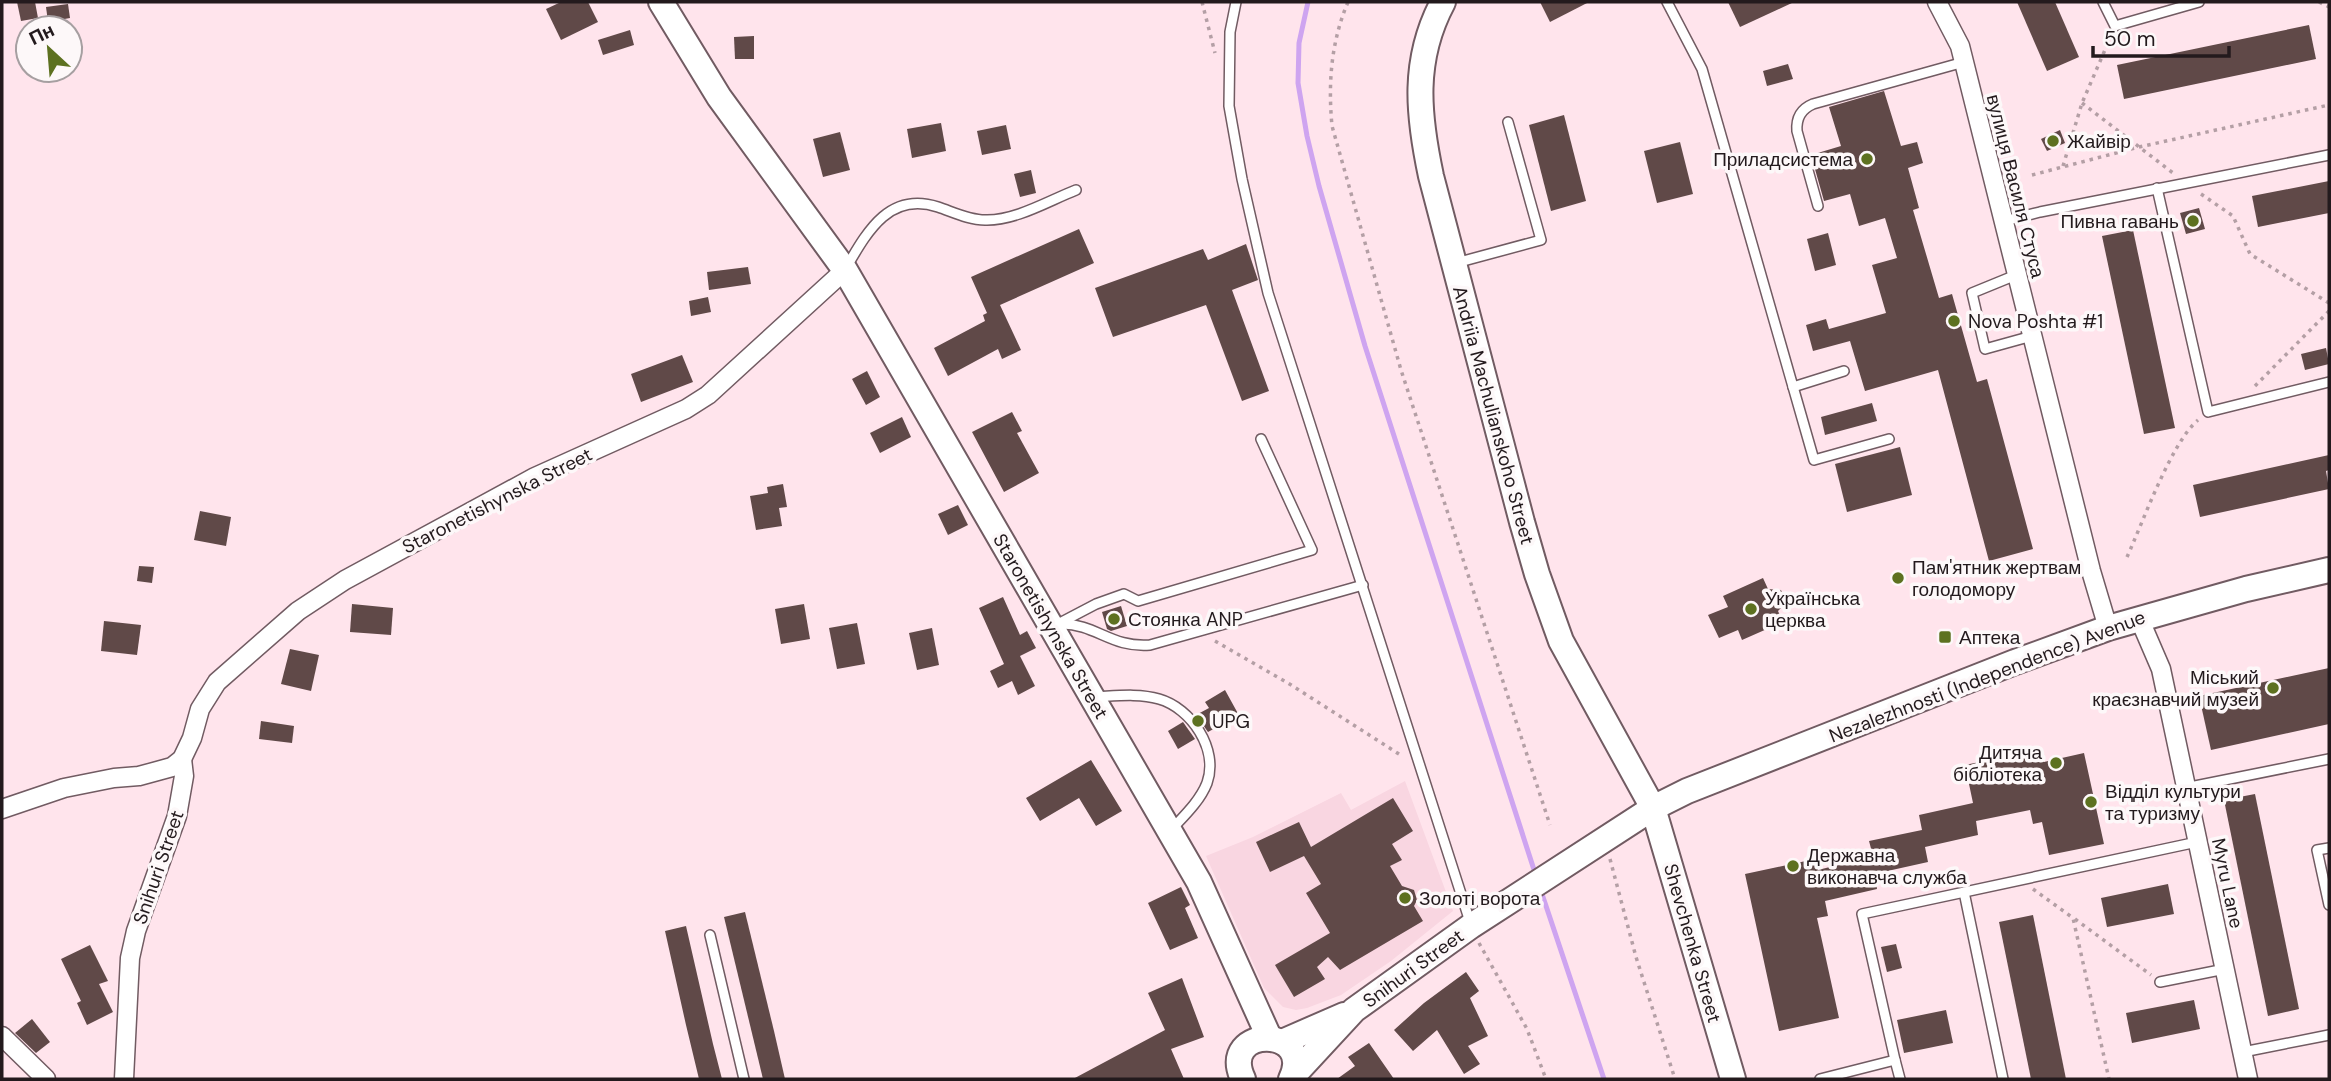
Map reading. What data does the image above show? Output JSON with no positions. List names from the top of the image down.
{
  "streets": {
    "main road": [
      "Andriia Machulianskoho Street",
      "Staronetishynska Street",
      "Nezalezhnosti (Independence) Avenue",
      "Snihuri Street",
      "Shevchenka Street"
    ],
    "street": ["вулиця Василя Стуса", "Myru Lane"]
  },
  "crossings": [
    ["вулиця Василя Стуса", "Nezalezhnosti (Independence) Avenue"],
    ["Andriia Machulianskoho Street", "Nezalezhnosti (Independence) Avenue"],
    ["Andriia Machulianskoho Street", "Shevchenka Street"],
    ["Staronetishynska Street", "Snihuri Street"],
    ["Nezalezhnosti (Independence) Avenue", "Myru Lane"],
    ["Nezalezhnosti (Independence) Avenue", "Shevchenka Street"]
  ],
  "places": {
    "other": [
      "Жайвір",
      "Приладсистема",
      "Пивна гавань",
      "Nova Poshta #1",
      "Пам'ятник жертвам голодомору",
      "Українська церква",
      "Стоянка ANP",
      "Міський краєзнавчий музей",
      "UPG",
      "Дитяча бібліотека",
      "Відділ культури та туризму",
      "Державна виконавча служба",
      "Золоті ворота"
    ],
    "transit": ["Аптека"]
  },
  "scale_bar": "50 m",
  "north": "top left"
}
